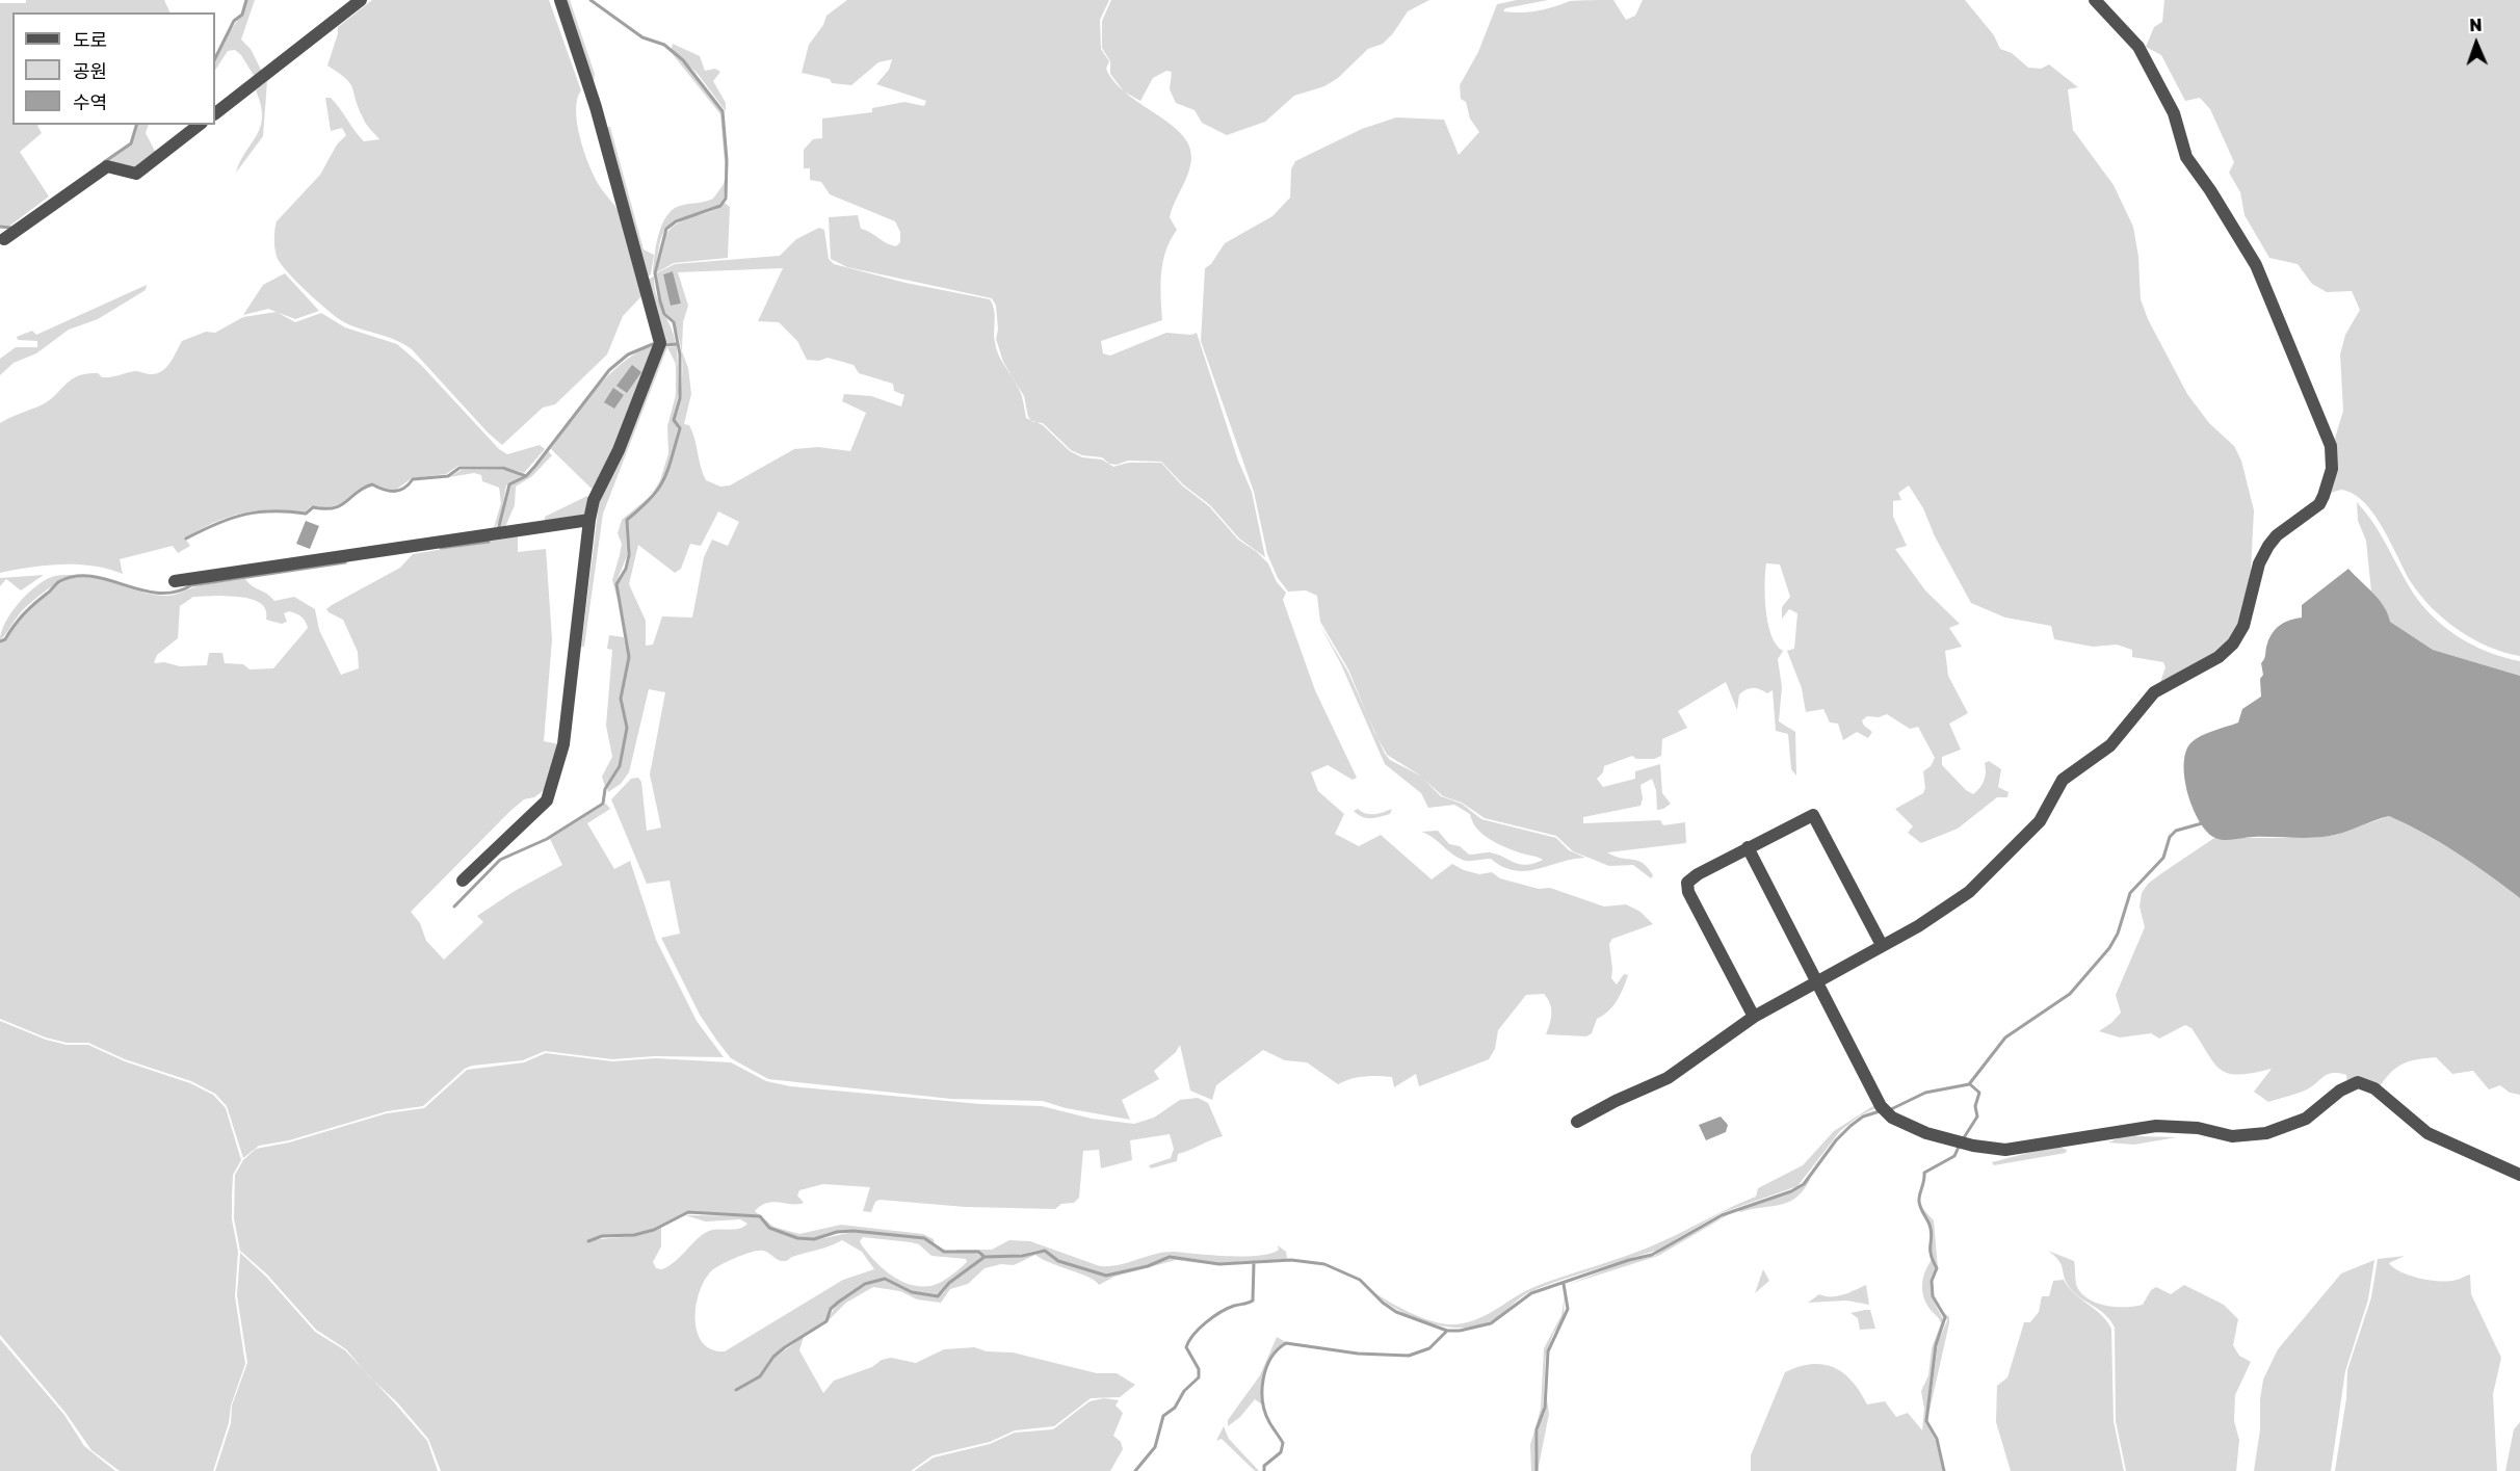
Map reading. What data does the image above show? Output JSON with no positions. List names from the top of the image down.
{
  "legend": ["도로", "공원", "수역"],
  "north": "top"
}
